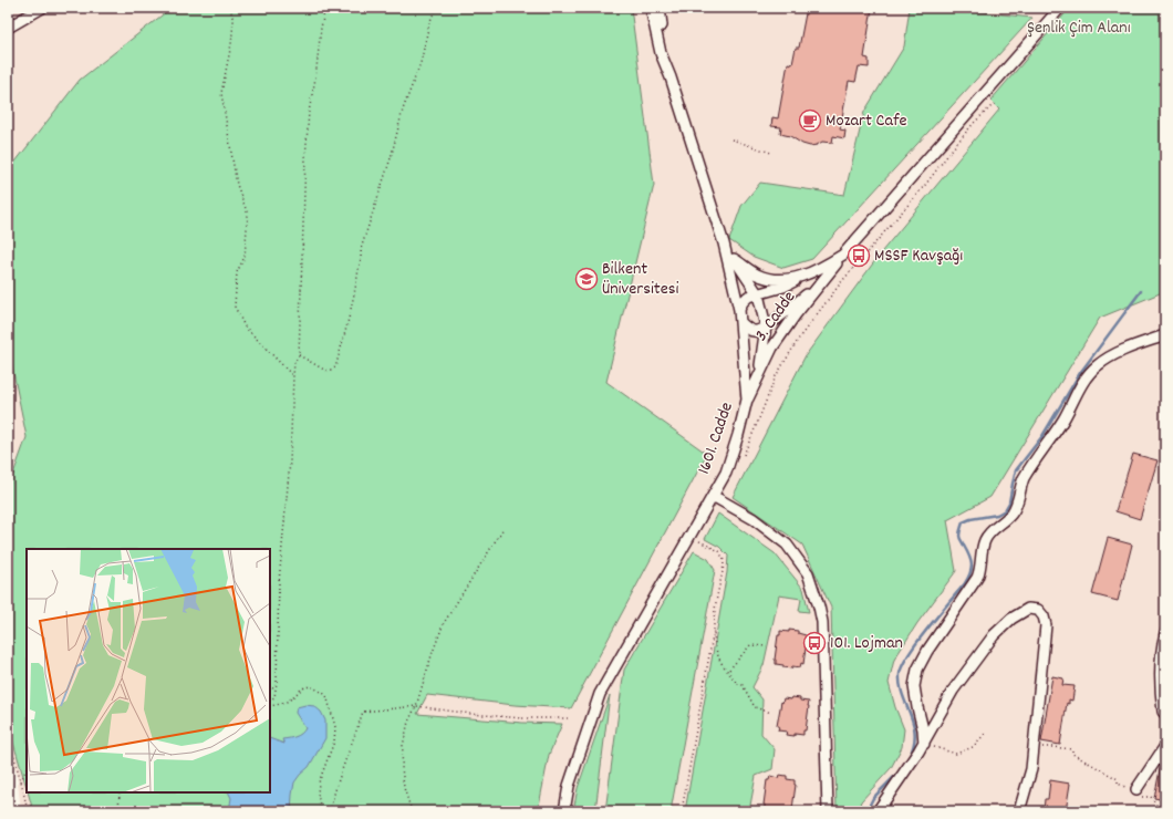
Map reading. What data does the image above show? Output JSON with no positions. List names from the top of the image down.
{
  "streets": {
    "street": ["3. Cadde", "1601. Cadde"]
  },
  "crossings": [
    ["3. Cadde", "1601. Cadde"]
  ],
  "parks": ["Şenlik Çim Alanı"],
  "places": {
    "cafe": ["Mozart Cafe"],
    "bus stop": ["MSSF Kavşağı", "101. Lojman"],
    "school or university": ["Bilkent Üniversitesi"]
  }
}
